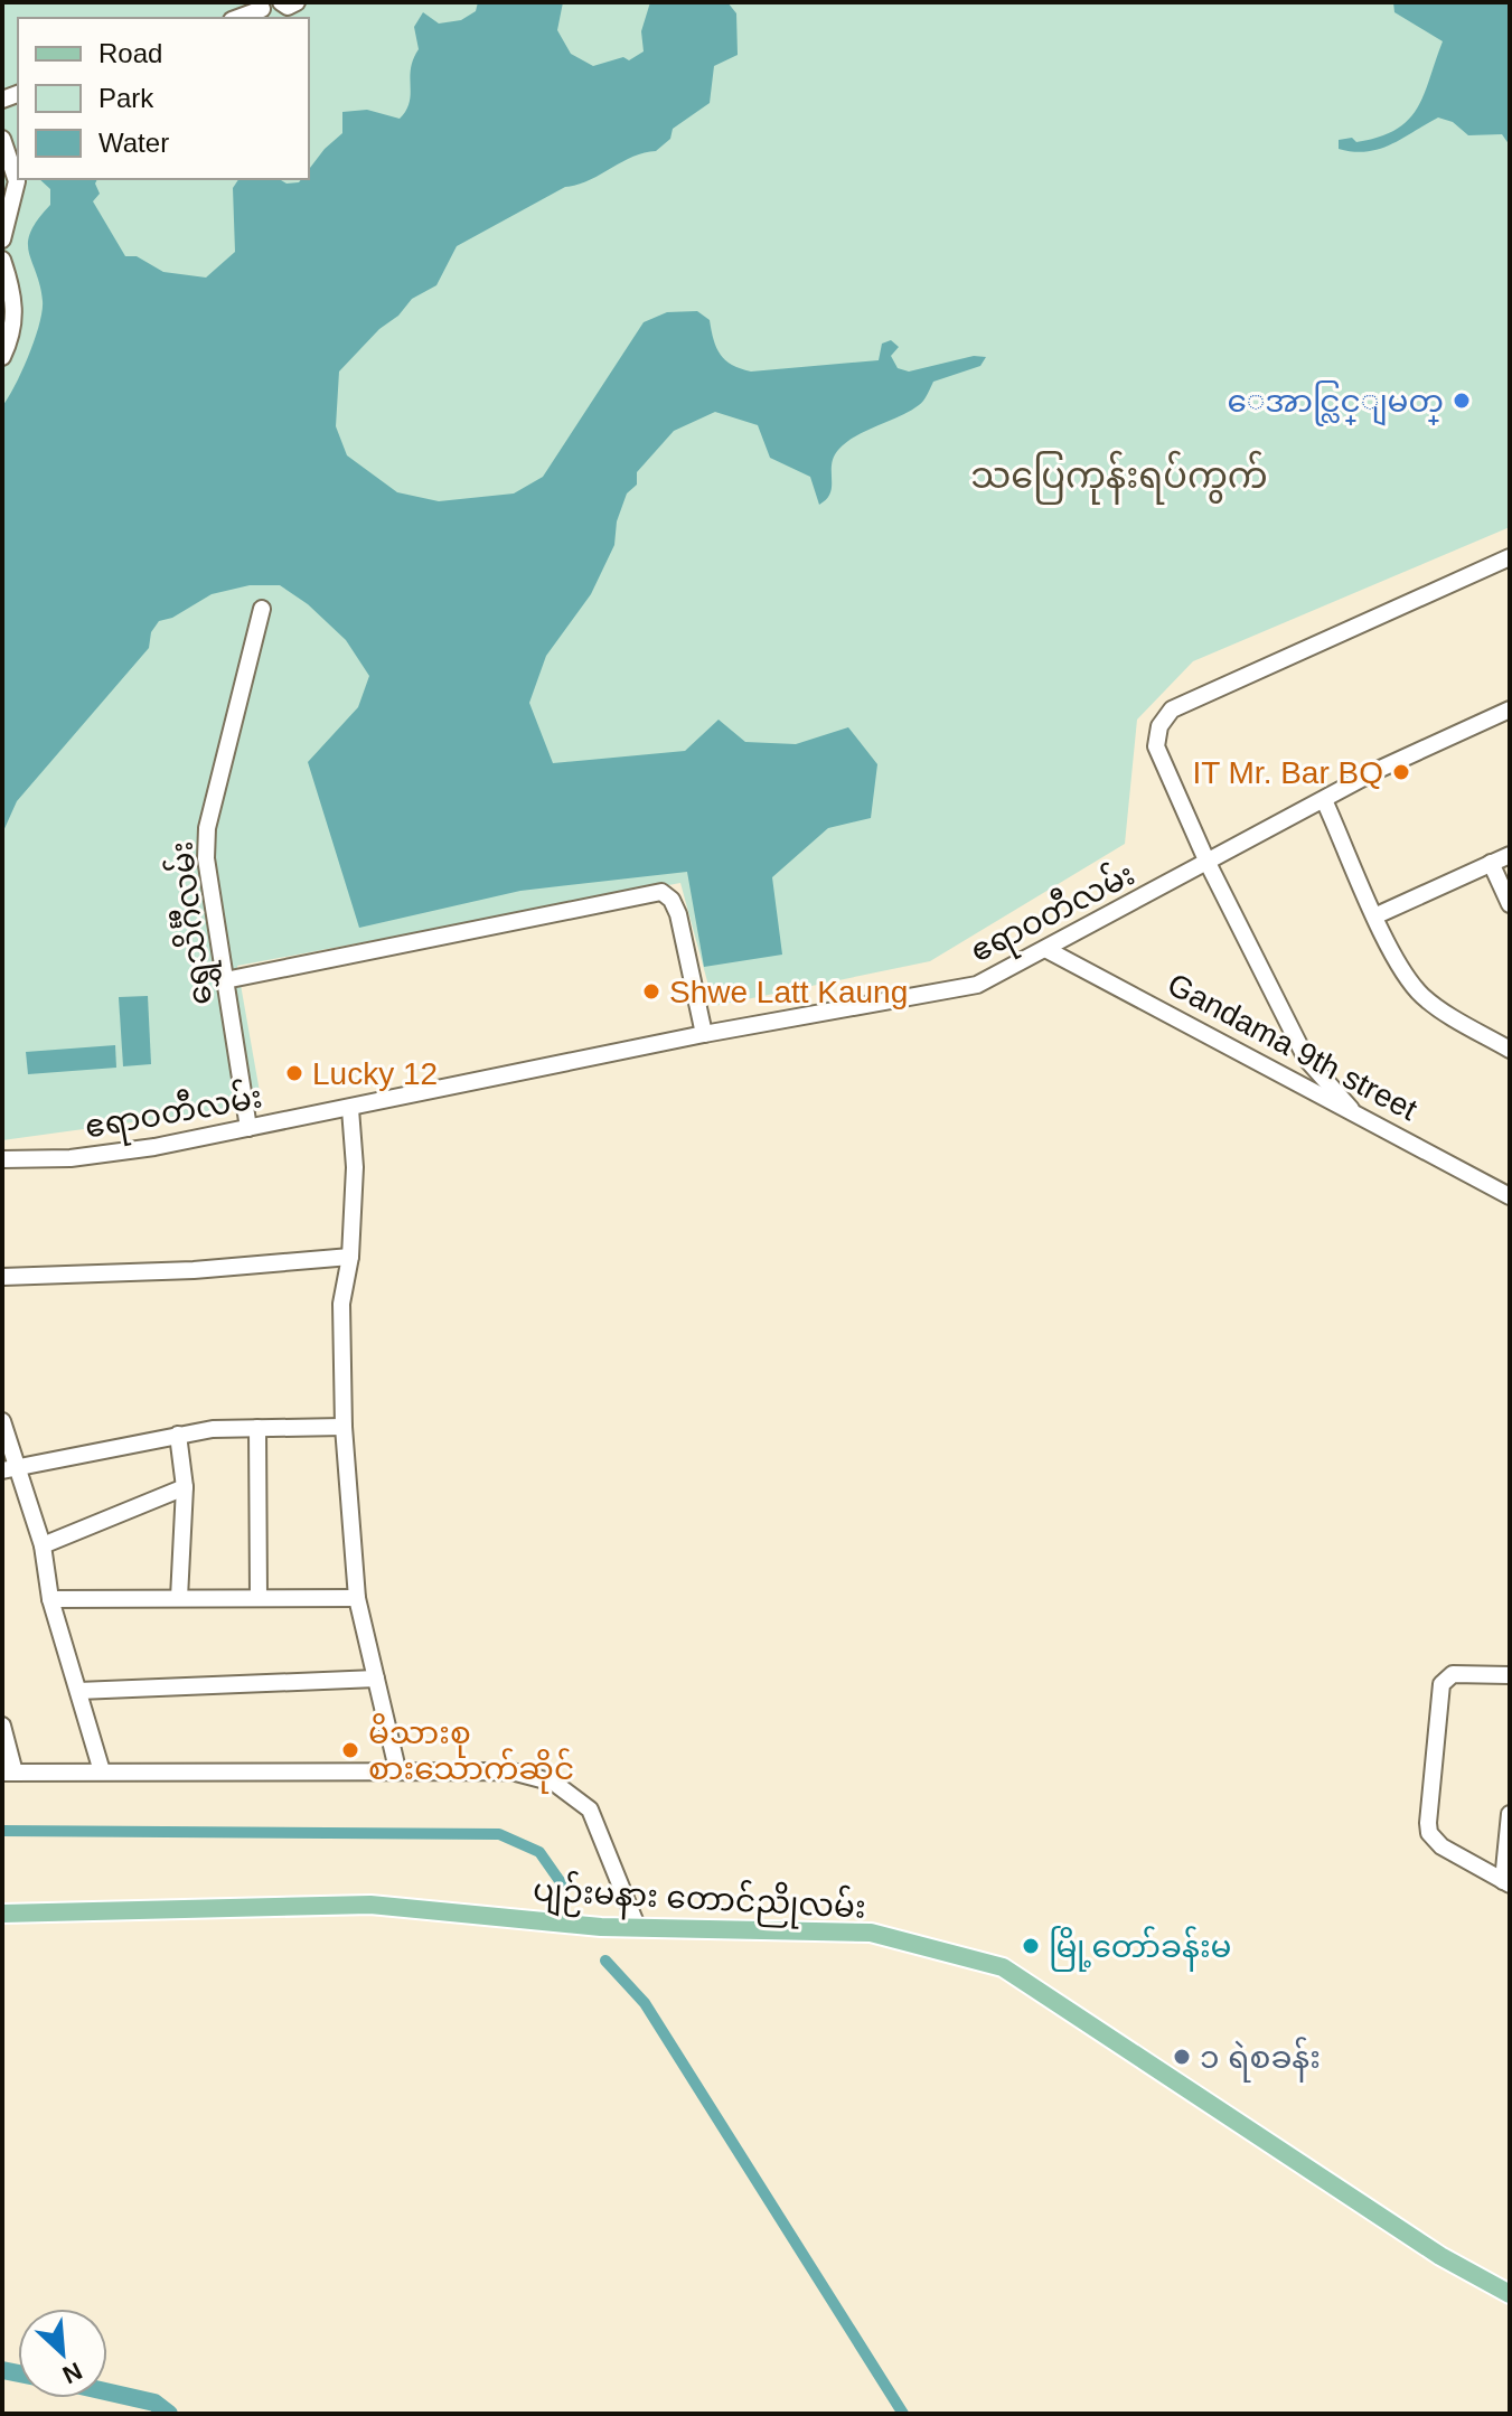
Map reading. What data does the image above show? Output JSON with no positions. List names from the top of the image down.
{
  "streets": {
    "main road": ["ပျဉ်းမနား တောင်ညိုလမ်း"],
    "street": ["ဧရာဝတီလမ်း", "ရွှေသိင်္ဂီလမ်း", "Gandama 9th street"]
  },
  "crossings": [
    ["ဧရာဝတီလမ်း", "ရွှေသိင်္ဂီလမ်း"],
    ["ဧရာဝတီလမ်း", "Gandama 9th street"]
  ],
  "districts": ["သပြေကုန်းရပ်ကွက်"],
  "places": [
    "ေအာင္လြင္ျမတ္",
    "IT Mr. Bar BQ",
    "Shwe Latt Kaung",
    "Lucky 12",
    "မိသားစု စားသောက်ဆိုင်",
    "မြို့တော်ခန်းမ",
    "၁ ရဲစခန်း"
  ],
  "legend": ["Road", "Park", "Water"],
  "north": "bottom right"
}
